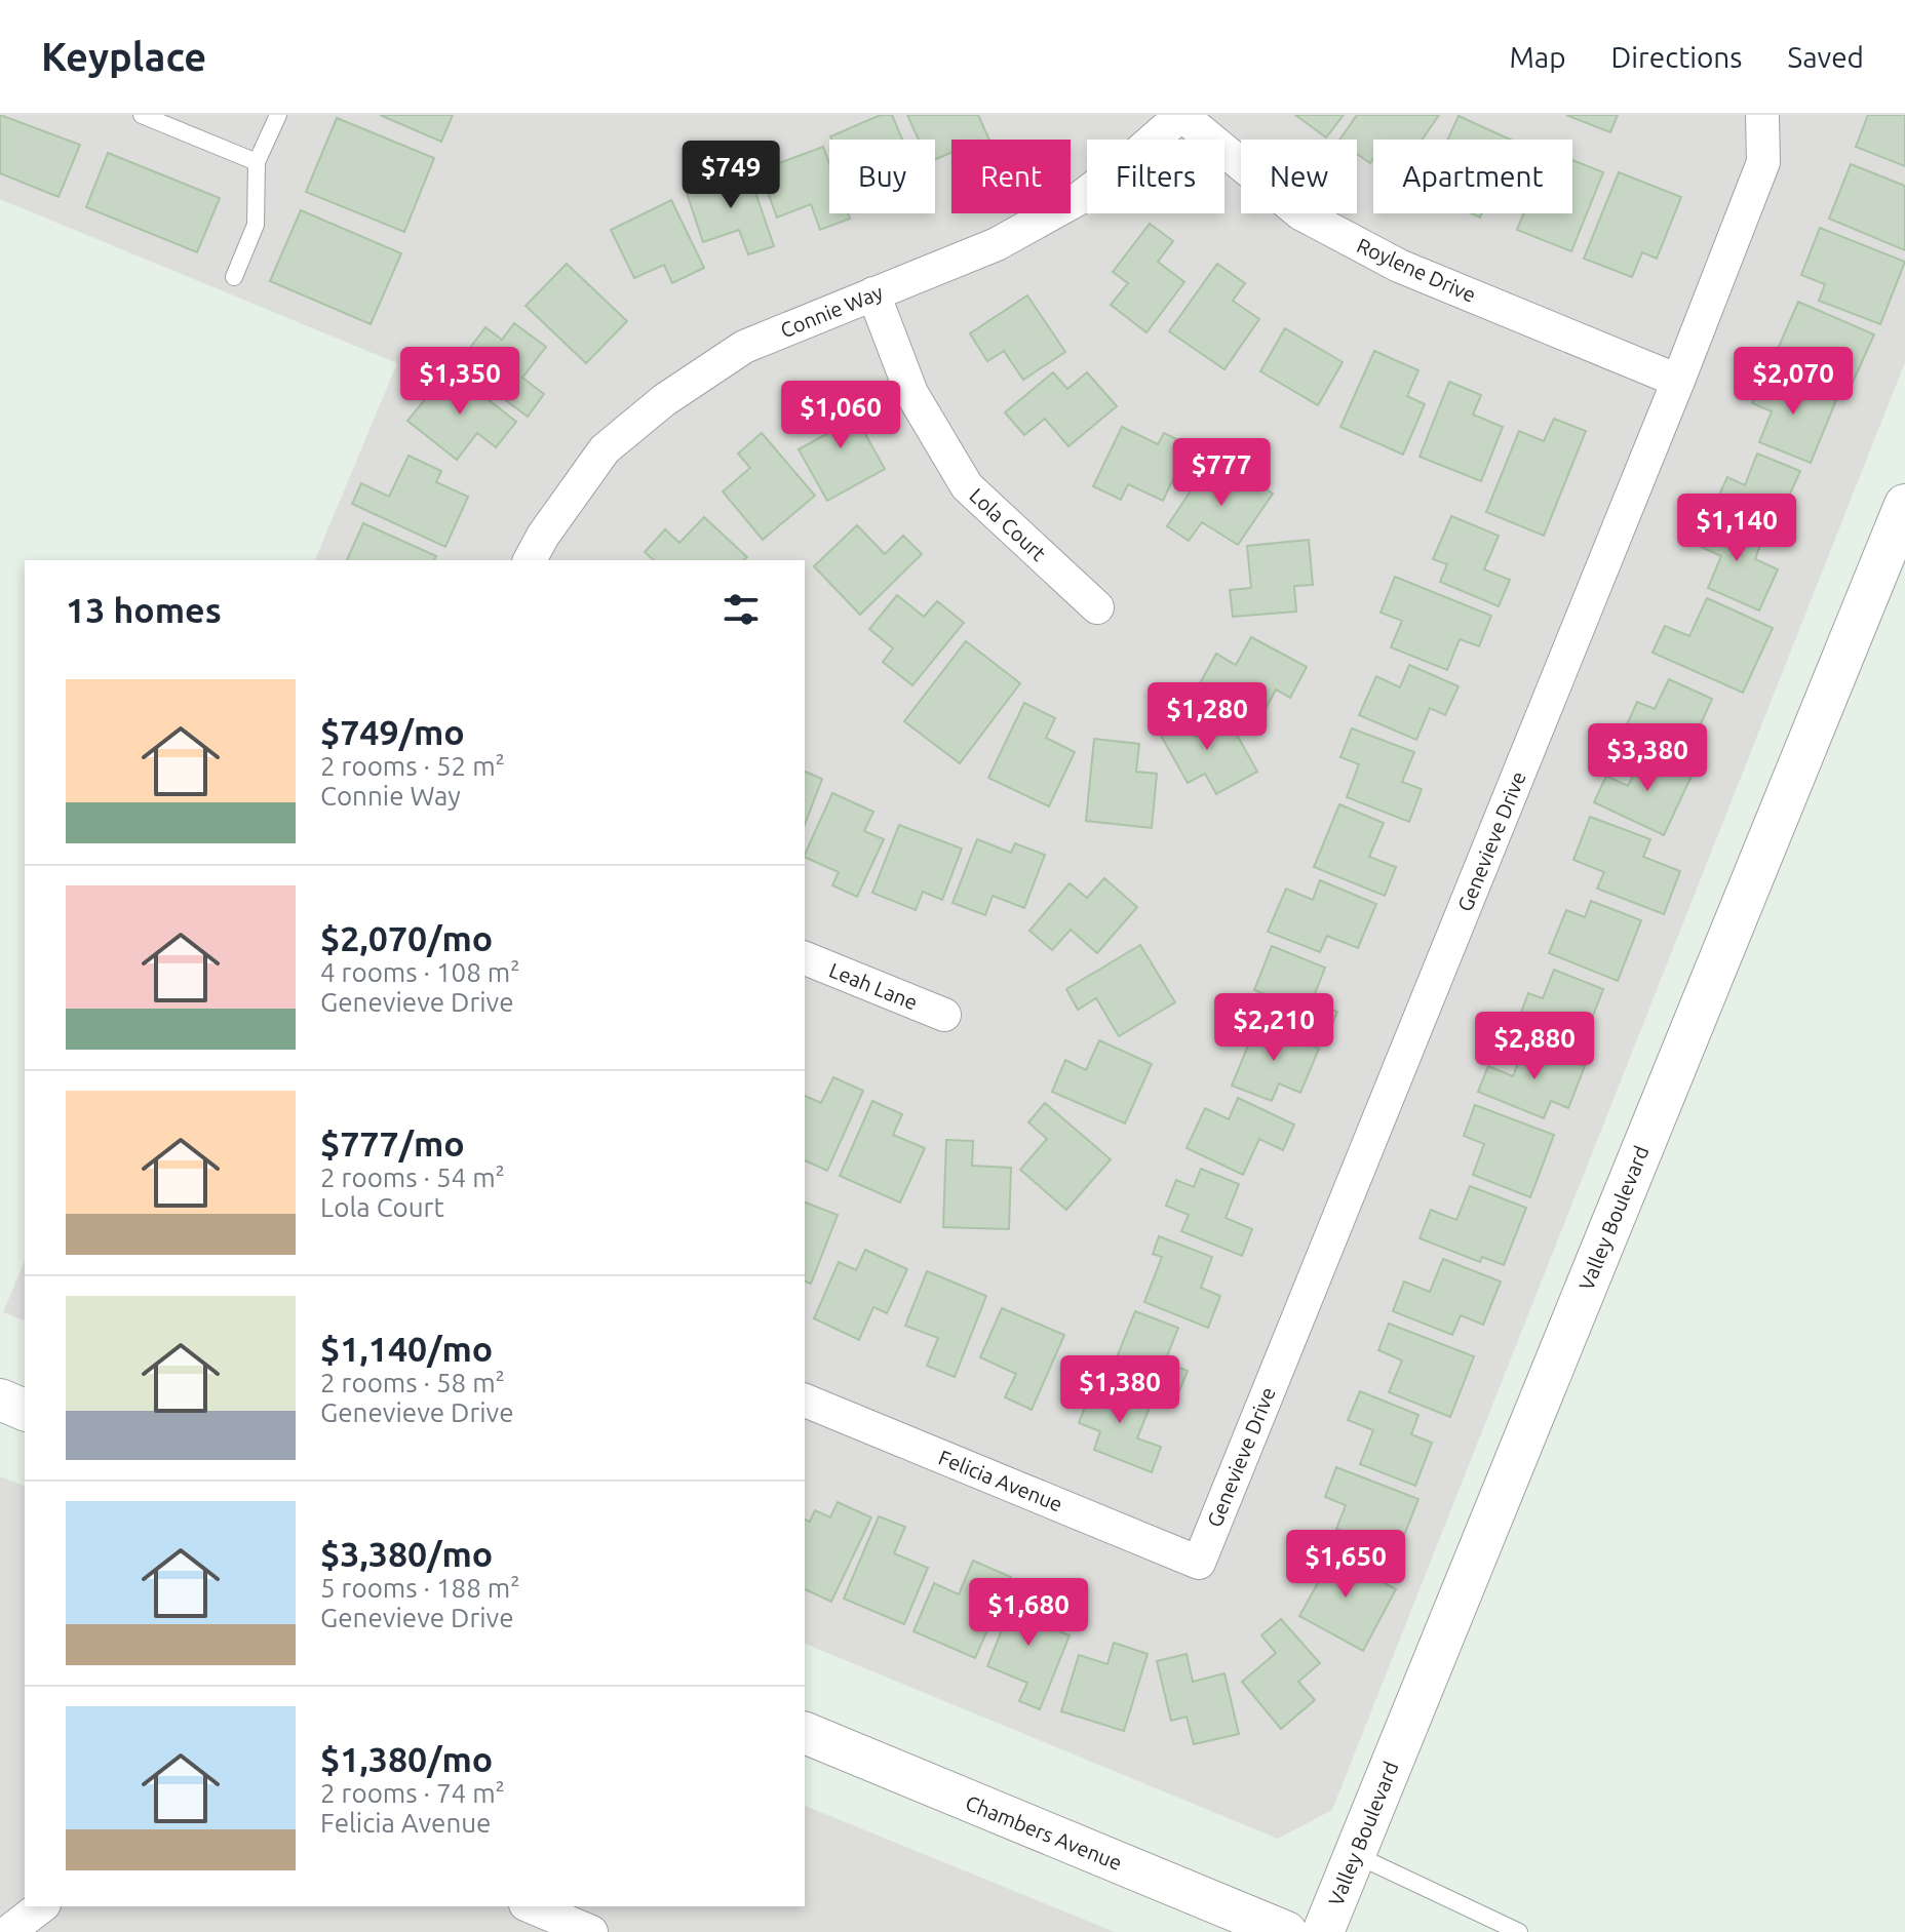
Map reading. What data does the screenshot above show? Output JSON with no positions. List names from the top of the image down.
{
  "streets": {
    "street": [
      "Roylene Drive",
      "Connie Way",
      "Lola Court",
      "Genevieve Drive",
      "Leah Lane",
      "Valley Boulevard",
      "Felicia Avenue",
      "Chambers Avenue"
    ]
  },
  "crossings": [
    ["Roylene Drive", "Connie Way"],
    ["Roylene Drive", "Genevieve Drive"],
    ["Connie Way", "Lola Court"],
    ["Genevieve Drive", "Felicia Avenue"]
  ],
  "page": {
    "header": "Keyplace",
    "nav": ["Map", "Directions", "Saved"],
    "chip": [
      "Buy",
      "Rent",
      "Filters",
      "New",
      "Apartment"
    ],
    "price": [
      "$749",
      "$1,350",
      "$2,070",
      "$1,060",
      "$777",
      "$1,140",
      "$1,280",
      "$3,380",
      "$2,210",
      "$2,880",
      "$1,380",
      "$1,650",
      "$1,680"
    ],
    "heading": "13 homes",
    "list": [
      {
        "name": "$749/mo",
        "note": "2 rooms · 52 m² · Connie Way"
      },
      {
        "name": "$2,070/mo",
        "note": "4 rooms · 108 m² · Genevieve Drive"
      },
      {
        "name": "$777/mo",
        "note": "2 rooms · 54 m² · Lola Court"
      },
      {
        "name": "$1,140/mo",
        "note": "2 rooms · 58 m² · Genevieve Drive"
      },
      {
        "name": "$3,380/mo",
        "note": "5 rooms · 188 m² · Genevieve Drive"
      },
      {
        "name": "$1,380/mo",
        "note": "2 rooms · 74 m² · Felicia Avenue"
      }
    ]
  }
}
